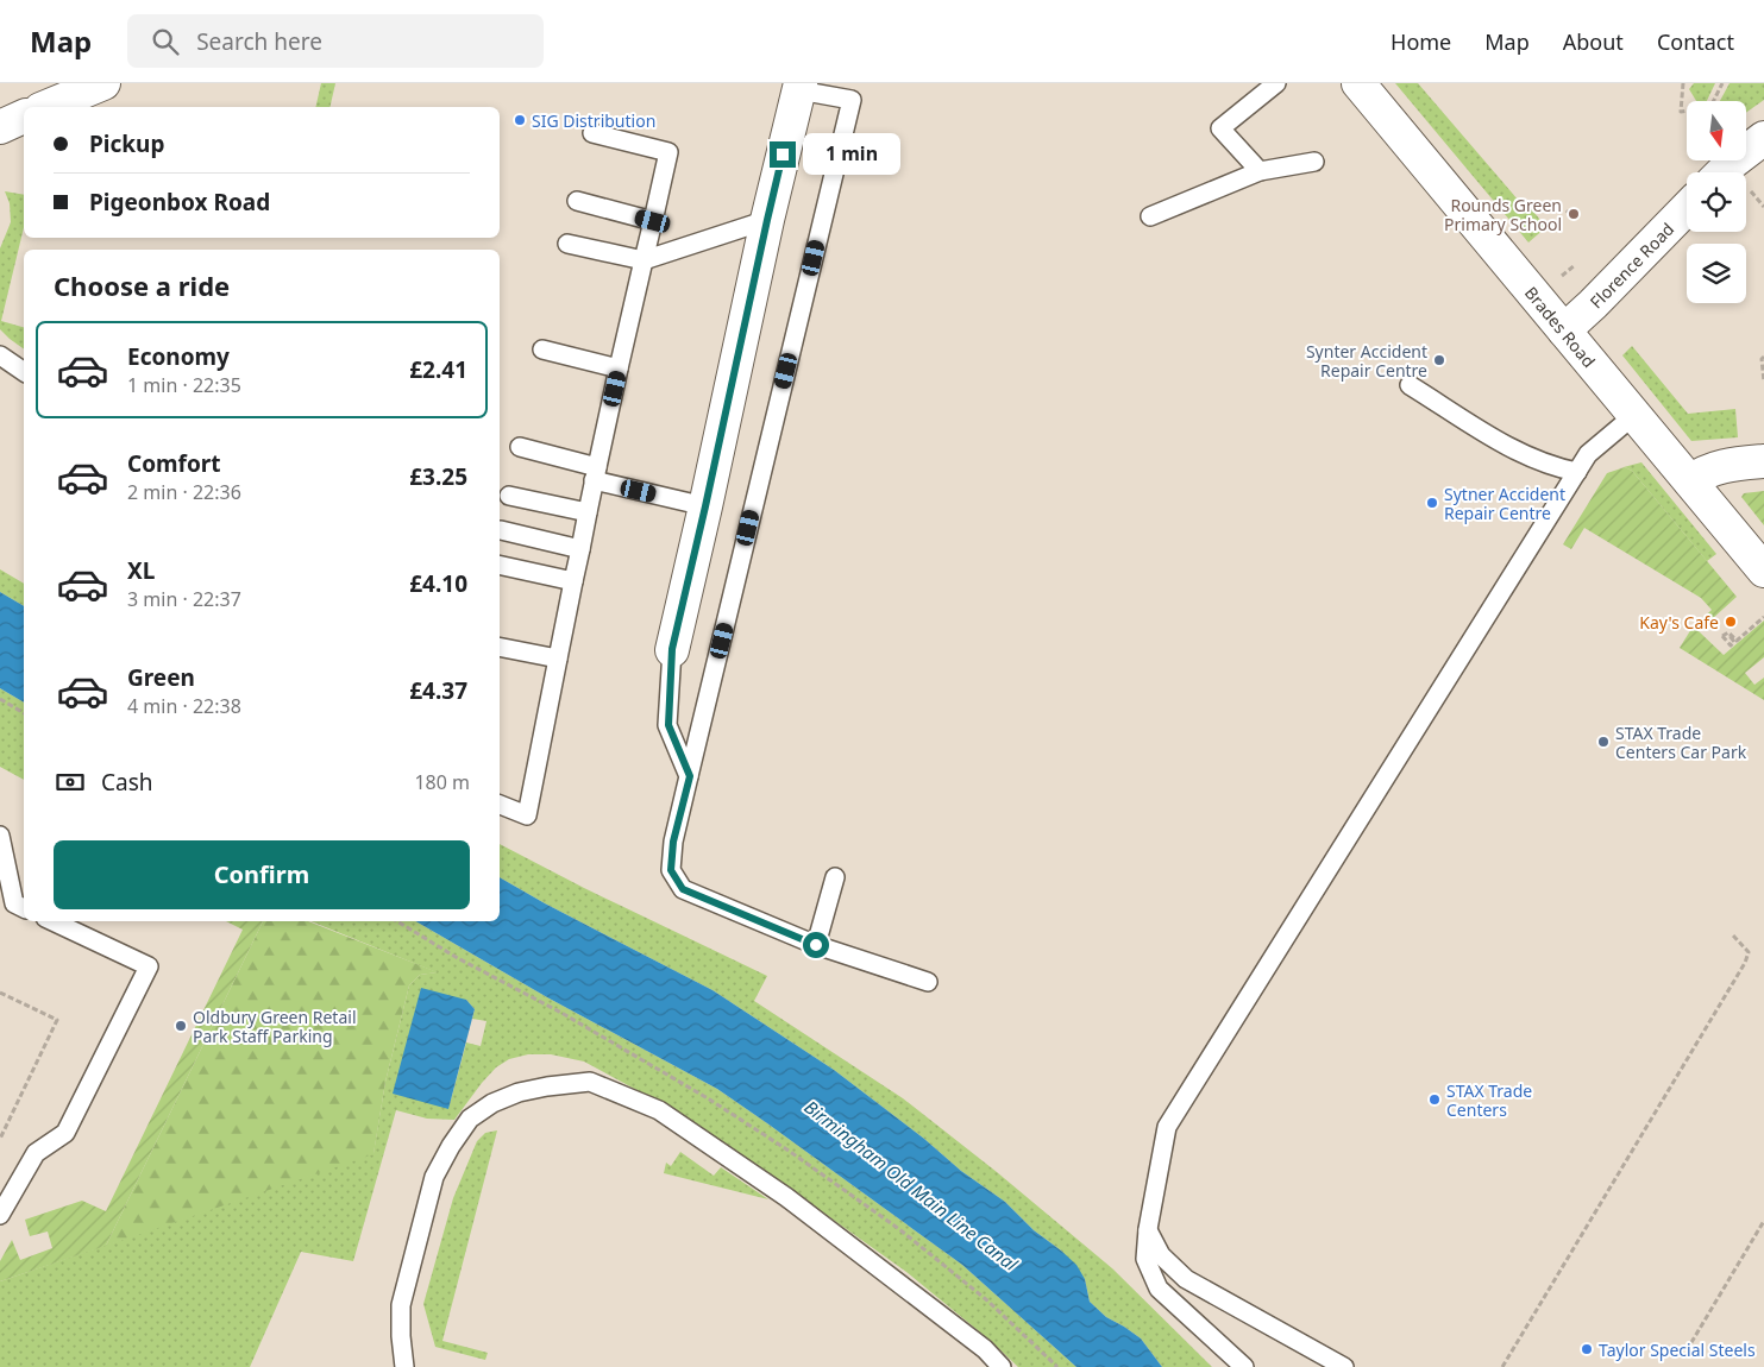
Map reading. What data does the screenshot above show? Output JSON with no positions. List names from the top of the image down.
{
  "streets": {
    "street": ["Florence Road", "Brades Road"]
  },
  "crossings": [
    ["Florence Road", "Brades Road"]
  ],
  "water": ["Birmingham Old Main Line Canal"],
  "places": [
    "SIG Distribution",
    "Rounds Green Primary School",
    "Synter Accident Repair Centre",
    "Sytner Accident Repair Centre",
    "Kay's Cafe",
    "STAX Trade Centers Car Park",
    "Oldbury Green Retail Park Staff Parking",
    "STAX Trade Centers",
    "Taylor Special Steels"
  ],
  "north": "bottom",
  "page": {
    "header": "Map",
    "search": "Search here",
    "nav": [
      "Home",
      "Map",
      "About",
      "Contact"
    ],
    "banner": ["Pickup", "Pigeonbox Road"],
    "bubble": "1 min",
    "heading": "Choose a ride",
    "list": [
      {
        "name": "Economy",
        "note": "1 min · 22:35",
        "value": "£2.41"
      },
      {
        "name": "Comfort",
        "note": "2 min · 22:36",
        "value": "£3.25"
      },
      {
        "name": "XL",
        "note": "3 min · 22:37",
        "value": "£4.10"
      },
      {
        "name": "Green",
        "note": "4 min · 22:38",
        "value": "£4.37"
      }
    ],
    "pay": ["Cash", "180 m"],
    "buttons": "Confirm"
  }
}
